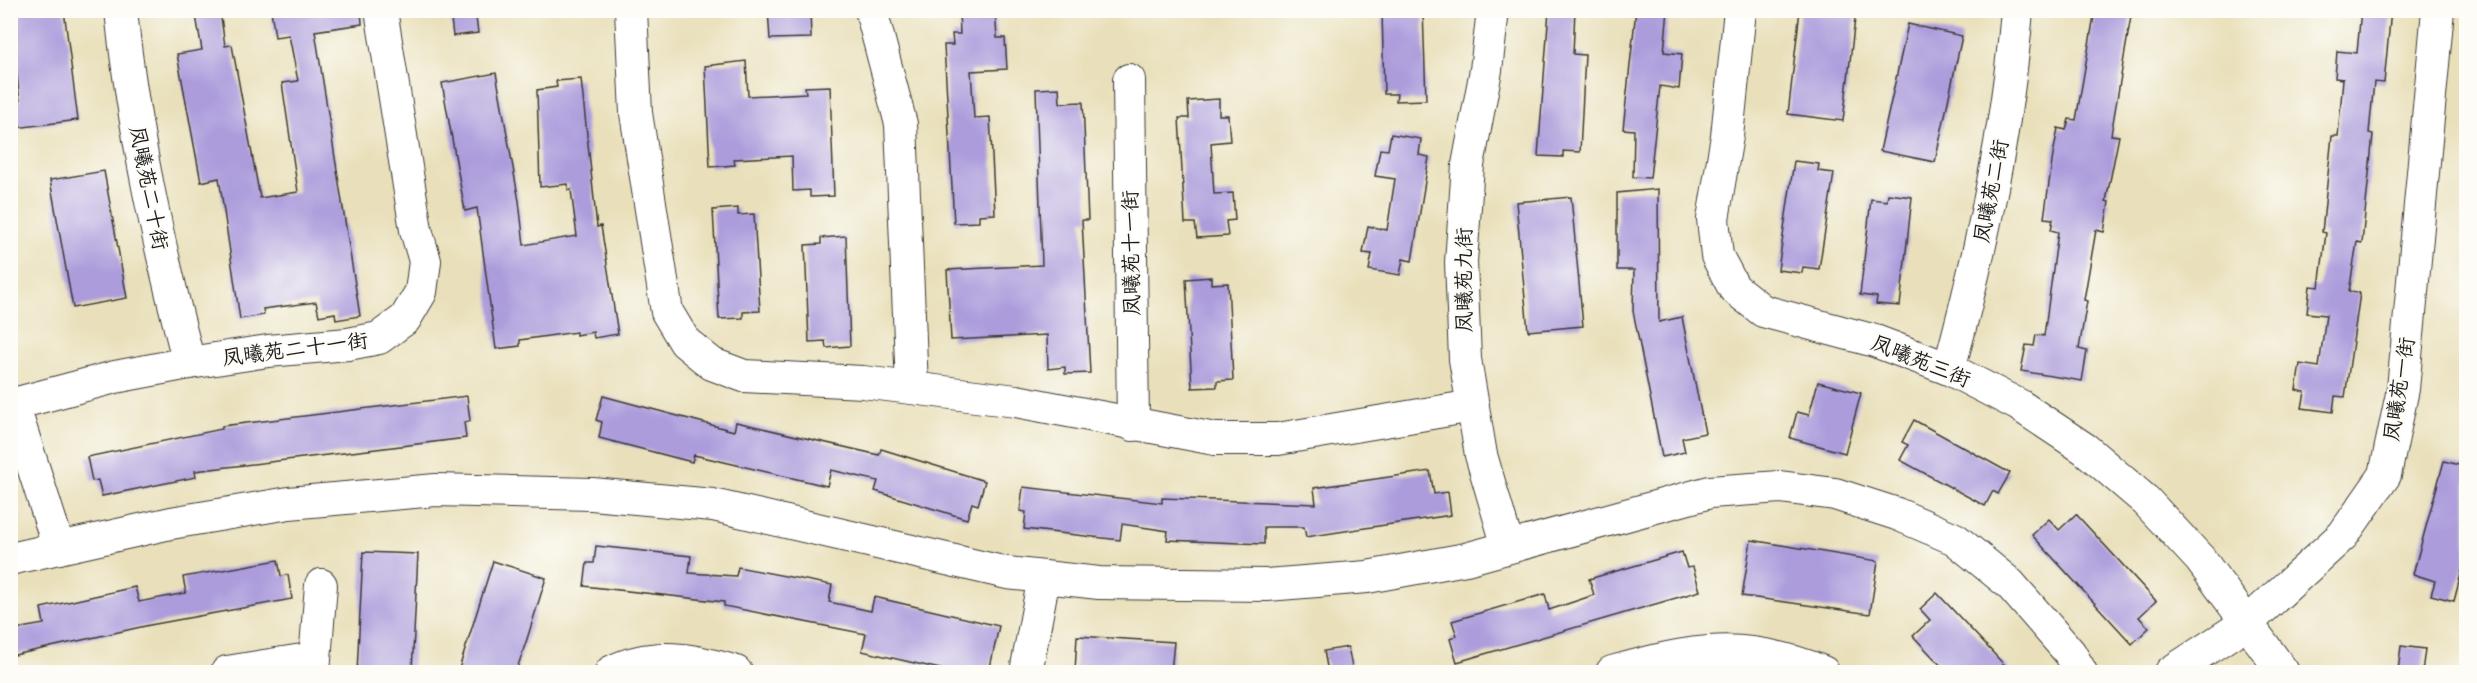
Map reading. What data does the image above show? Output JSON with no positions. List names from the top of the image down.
{
  "streets": {
    "street": [
      "凤曦苑二十街",
      "凤曦苑二街",
      "凤曦苑十一街",
      "凤曦苑九街",
      "凤曦苑二十一街",
      "凤曦苑三街",
      "凤曦苑一街"
    ]
  },
  "crossings": [
    ["凤曦苑二十街", "凤曦苑二十一街"],
    ["凤曦苑二街", "凤曦苑三街"],
    ["凤曦苑三街", "凤曦苑一街"]
  ]
}
